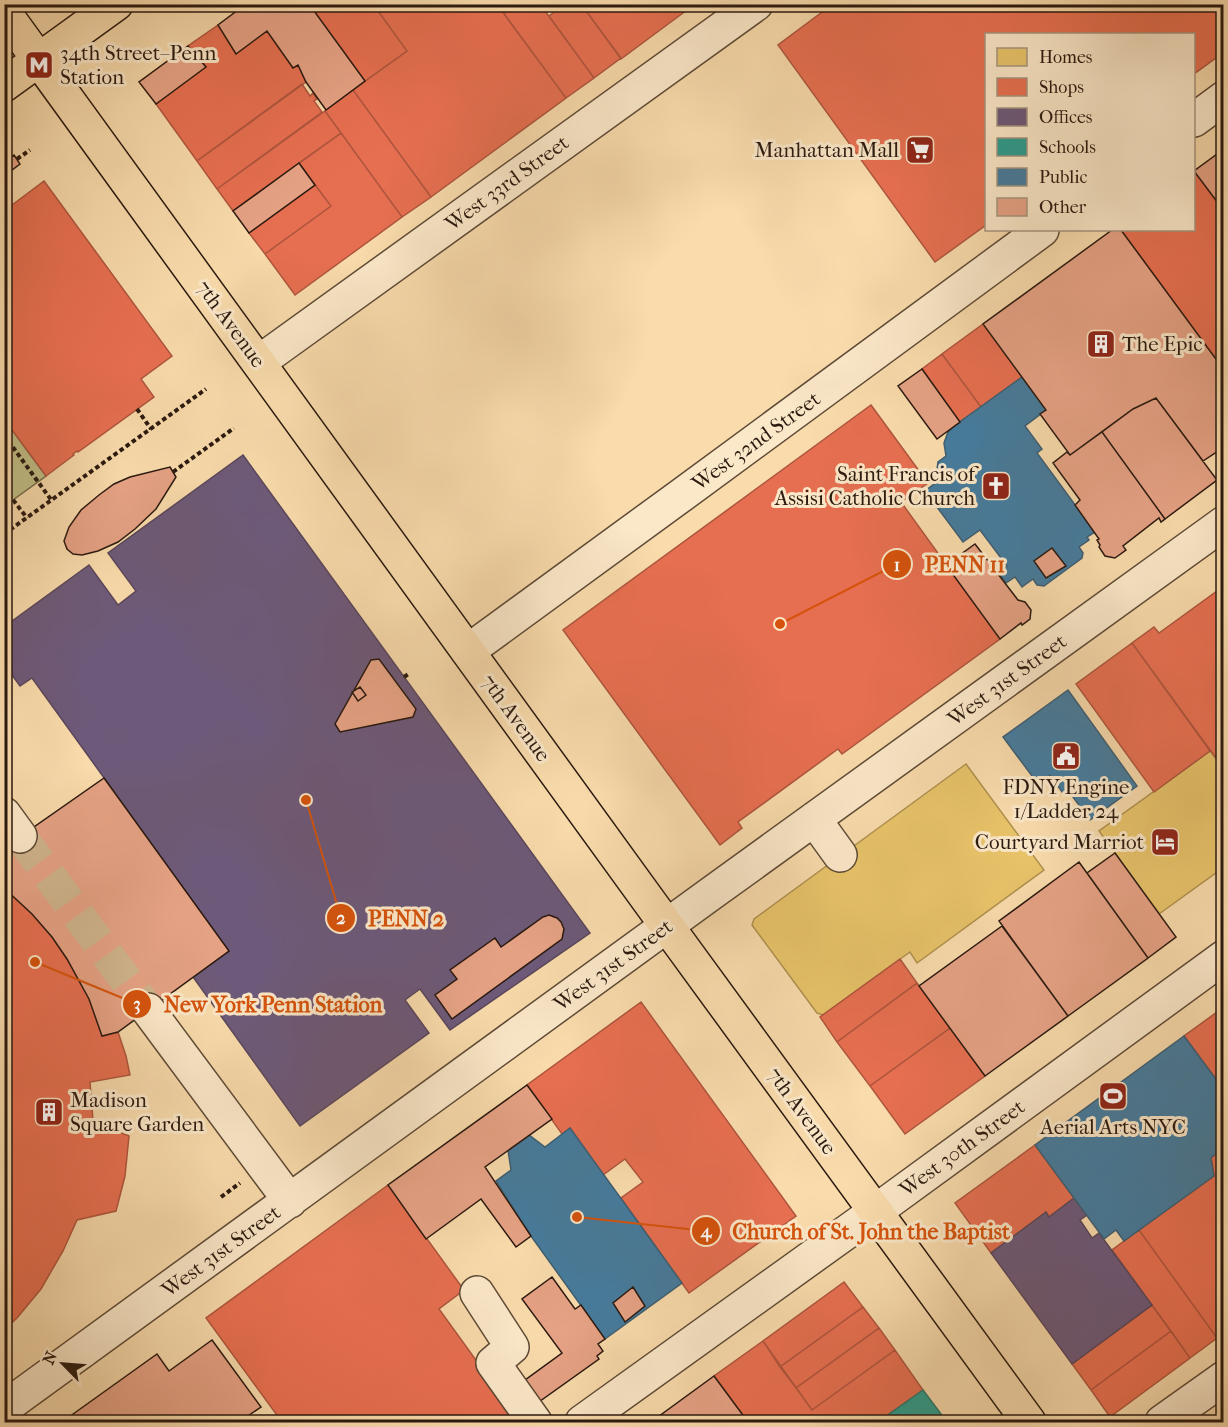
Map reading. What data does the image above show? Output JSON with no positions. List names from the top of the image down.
{
  "streets": {
    "main road": ["7th Avenue"],
    "street": [
      "West 33rd Street",
      "West 32nd Street",
      "West 31st Street",
      "West 30th Street"
    ]
  },
  "crossings": [
    ["West 33rd Street", "7th Avenue"],
    ["7th Avenue", "West 32nd Street"],
    ["7th Avenue", "West 31st Street"],
    ["7th Avenue", "West 30th Street"]
  ],
  "places": {
    "metro station": ["34th Street–Penn Station"],
    "supermarket": ["Manhattan Mall"],
    "building": ["The Epic", "Madison Square Garden"],
    "church": ["Saint Francis of Assisi Catholic Church"],
    "other": [
      "PENN 11",
      "PENN 2",
      "New York Penn Station",
      "Church of St. John the Baptist"
    ],
    "public building": ["FDNY Engine 1/Ladder 24"],
    "hotel": ["Courtyard Marriot"],
    "sports": ["Aerial Arts NYC"]
  },
  "legend": [
    "Homes",
    "Shops",
    "Offices",
    "Schools",
    "Public",
    "Other"
  ],
  "north": "top left"
}
